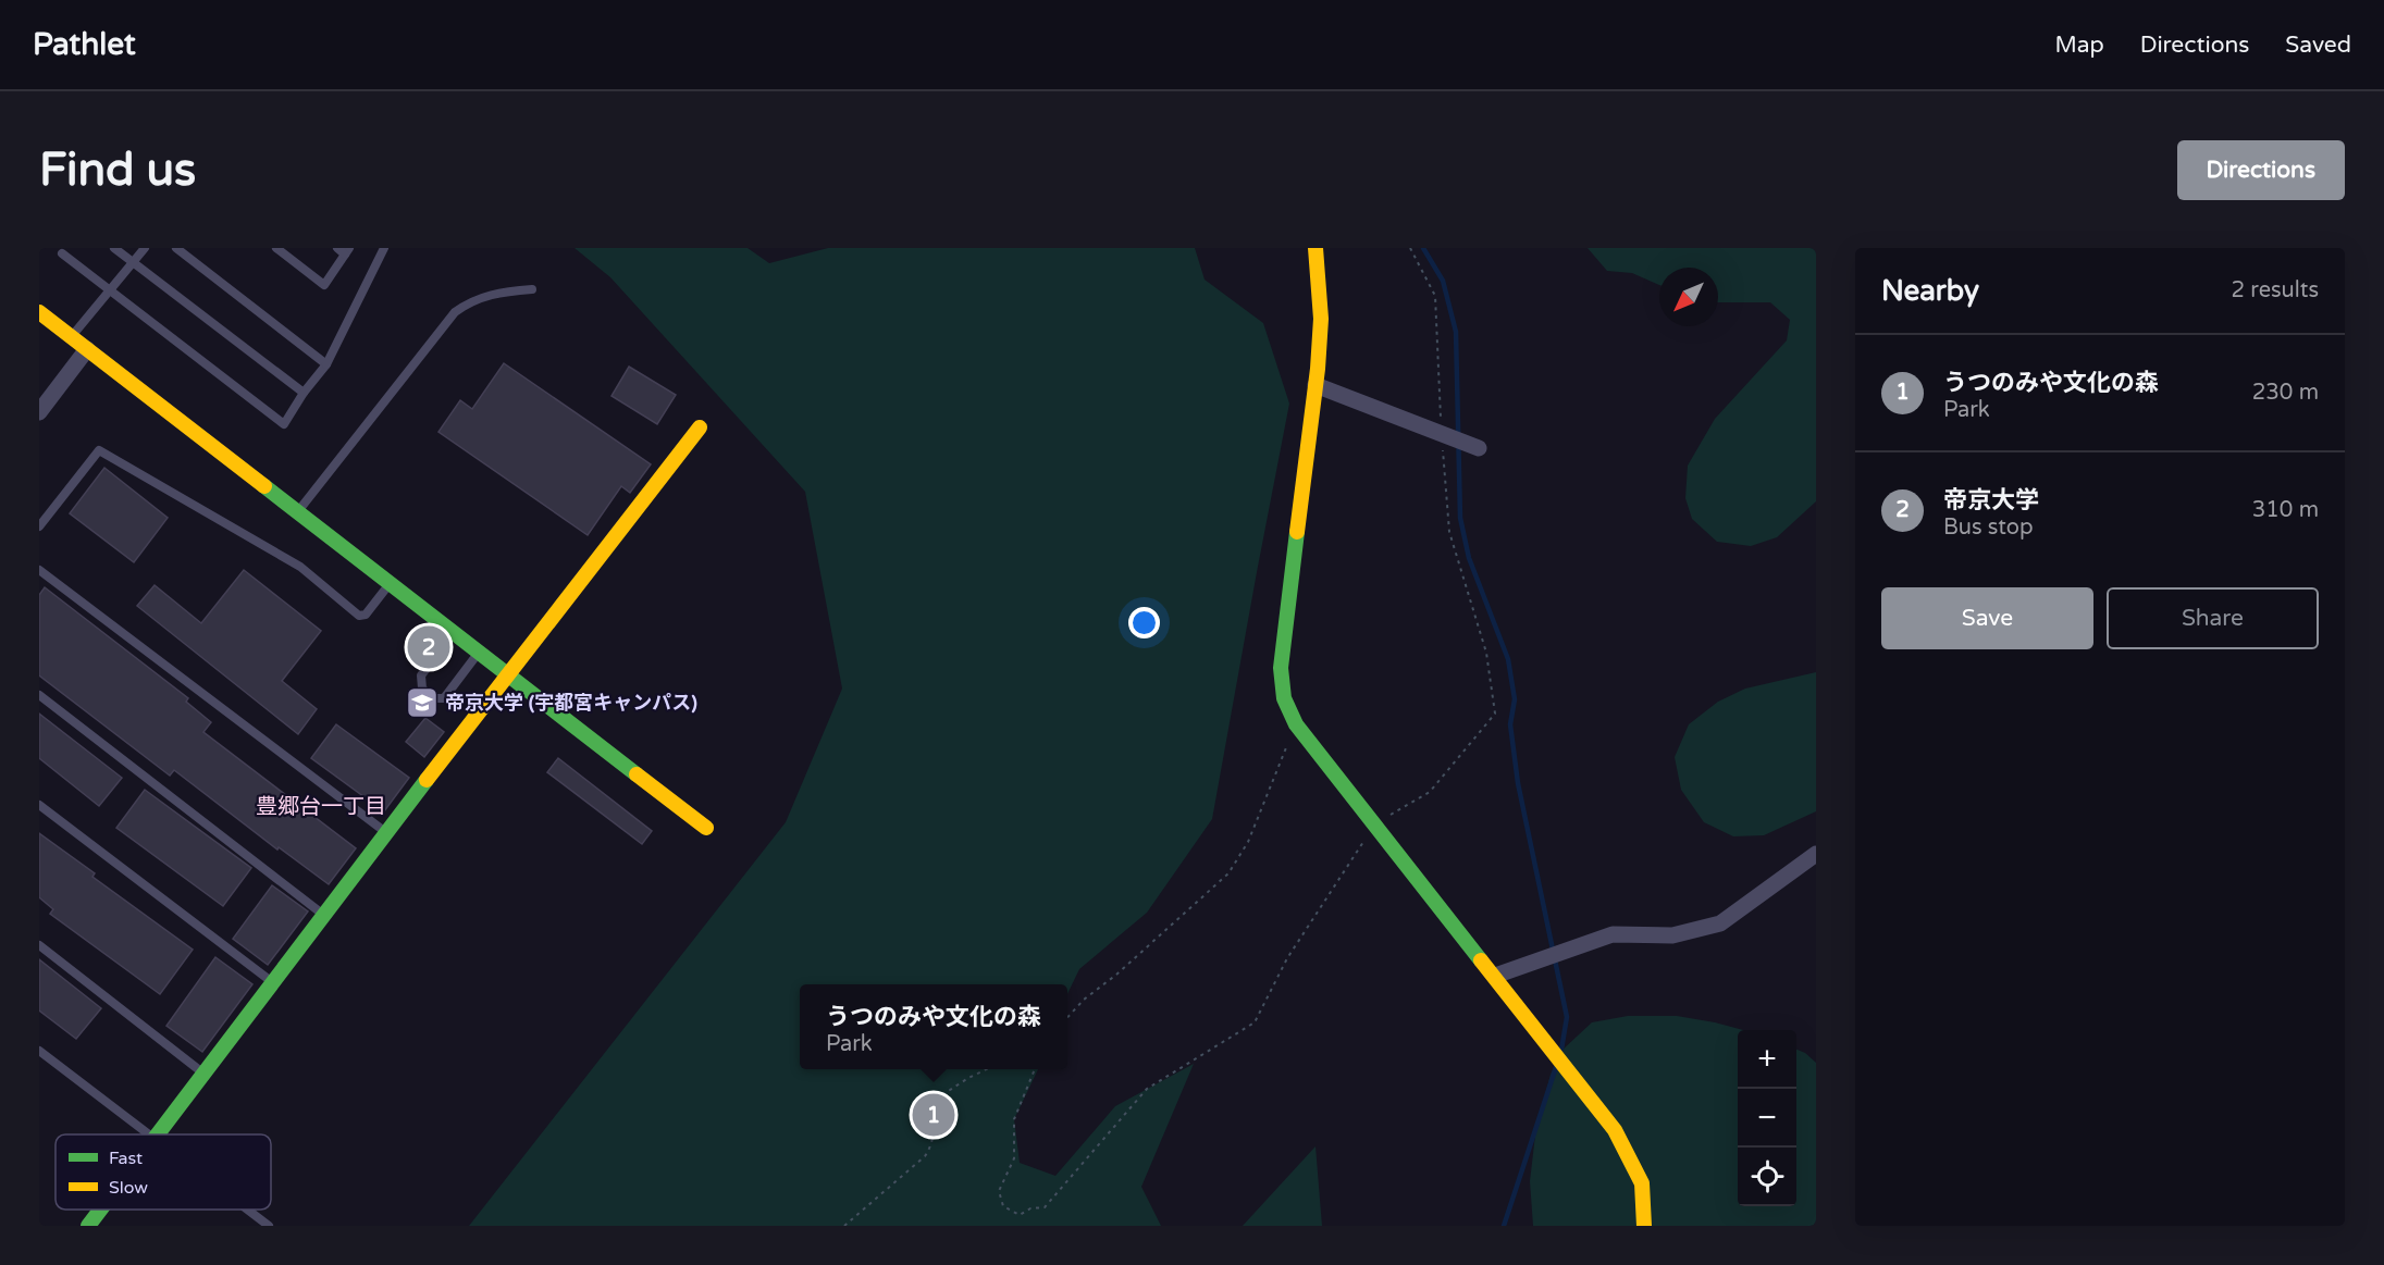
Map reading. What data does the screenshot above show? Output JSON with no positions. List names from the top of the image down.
{
  "districts": ["豊郷台一丁目"],
  "places": {
    "school or university": ["帝京大学 (宇都宮キャンパス)"]
  },
  "legend": ["Fast", "Slow"],
  "north": "bottom left",
  "page": {
    "header": "Pathlet",
    "nav": ["Map", "Directions", "Saved"],
    "buttons": [
      "Directions",
      ["Save", "Share"]
    ],
    "title": "Find us",
    "heading": ["Nearby", "2 results"],
    "list": [
      {
        "mark": "1",
        "name": "うつのみや文化の森",
        "note": "Park",
        "value": "230 m"
      },
      {
        "mark": "2",
        "name": "帝京大学",
        "note": "Bus stop",
        "value": "310 m"
      }
    ],
    "pins": ["2", "1"],
    "popup": ["うつのみや文化の森", "Park"],
    "map_buttons": ["+", "−"]
  }
}
